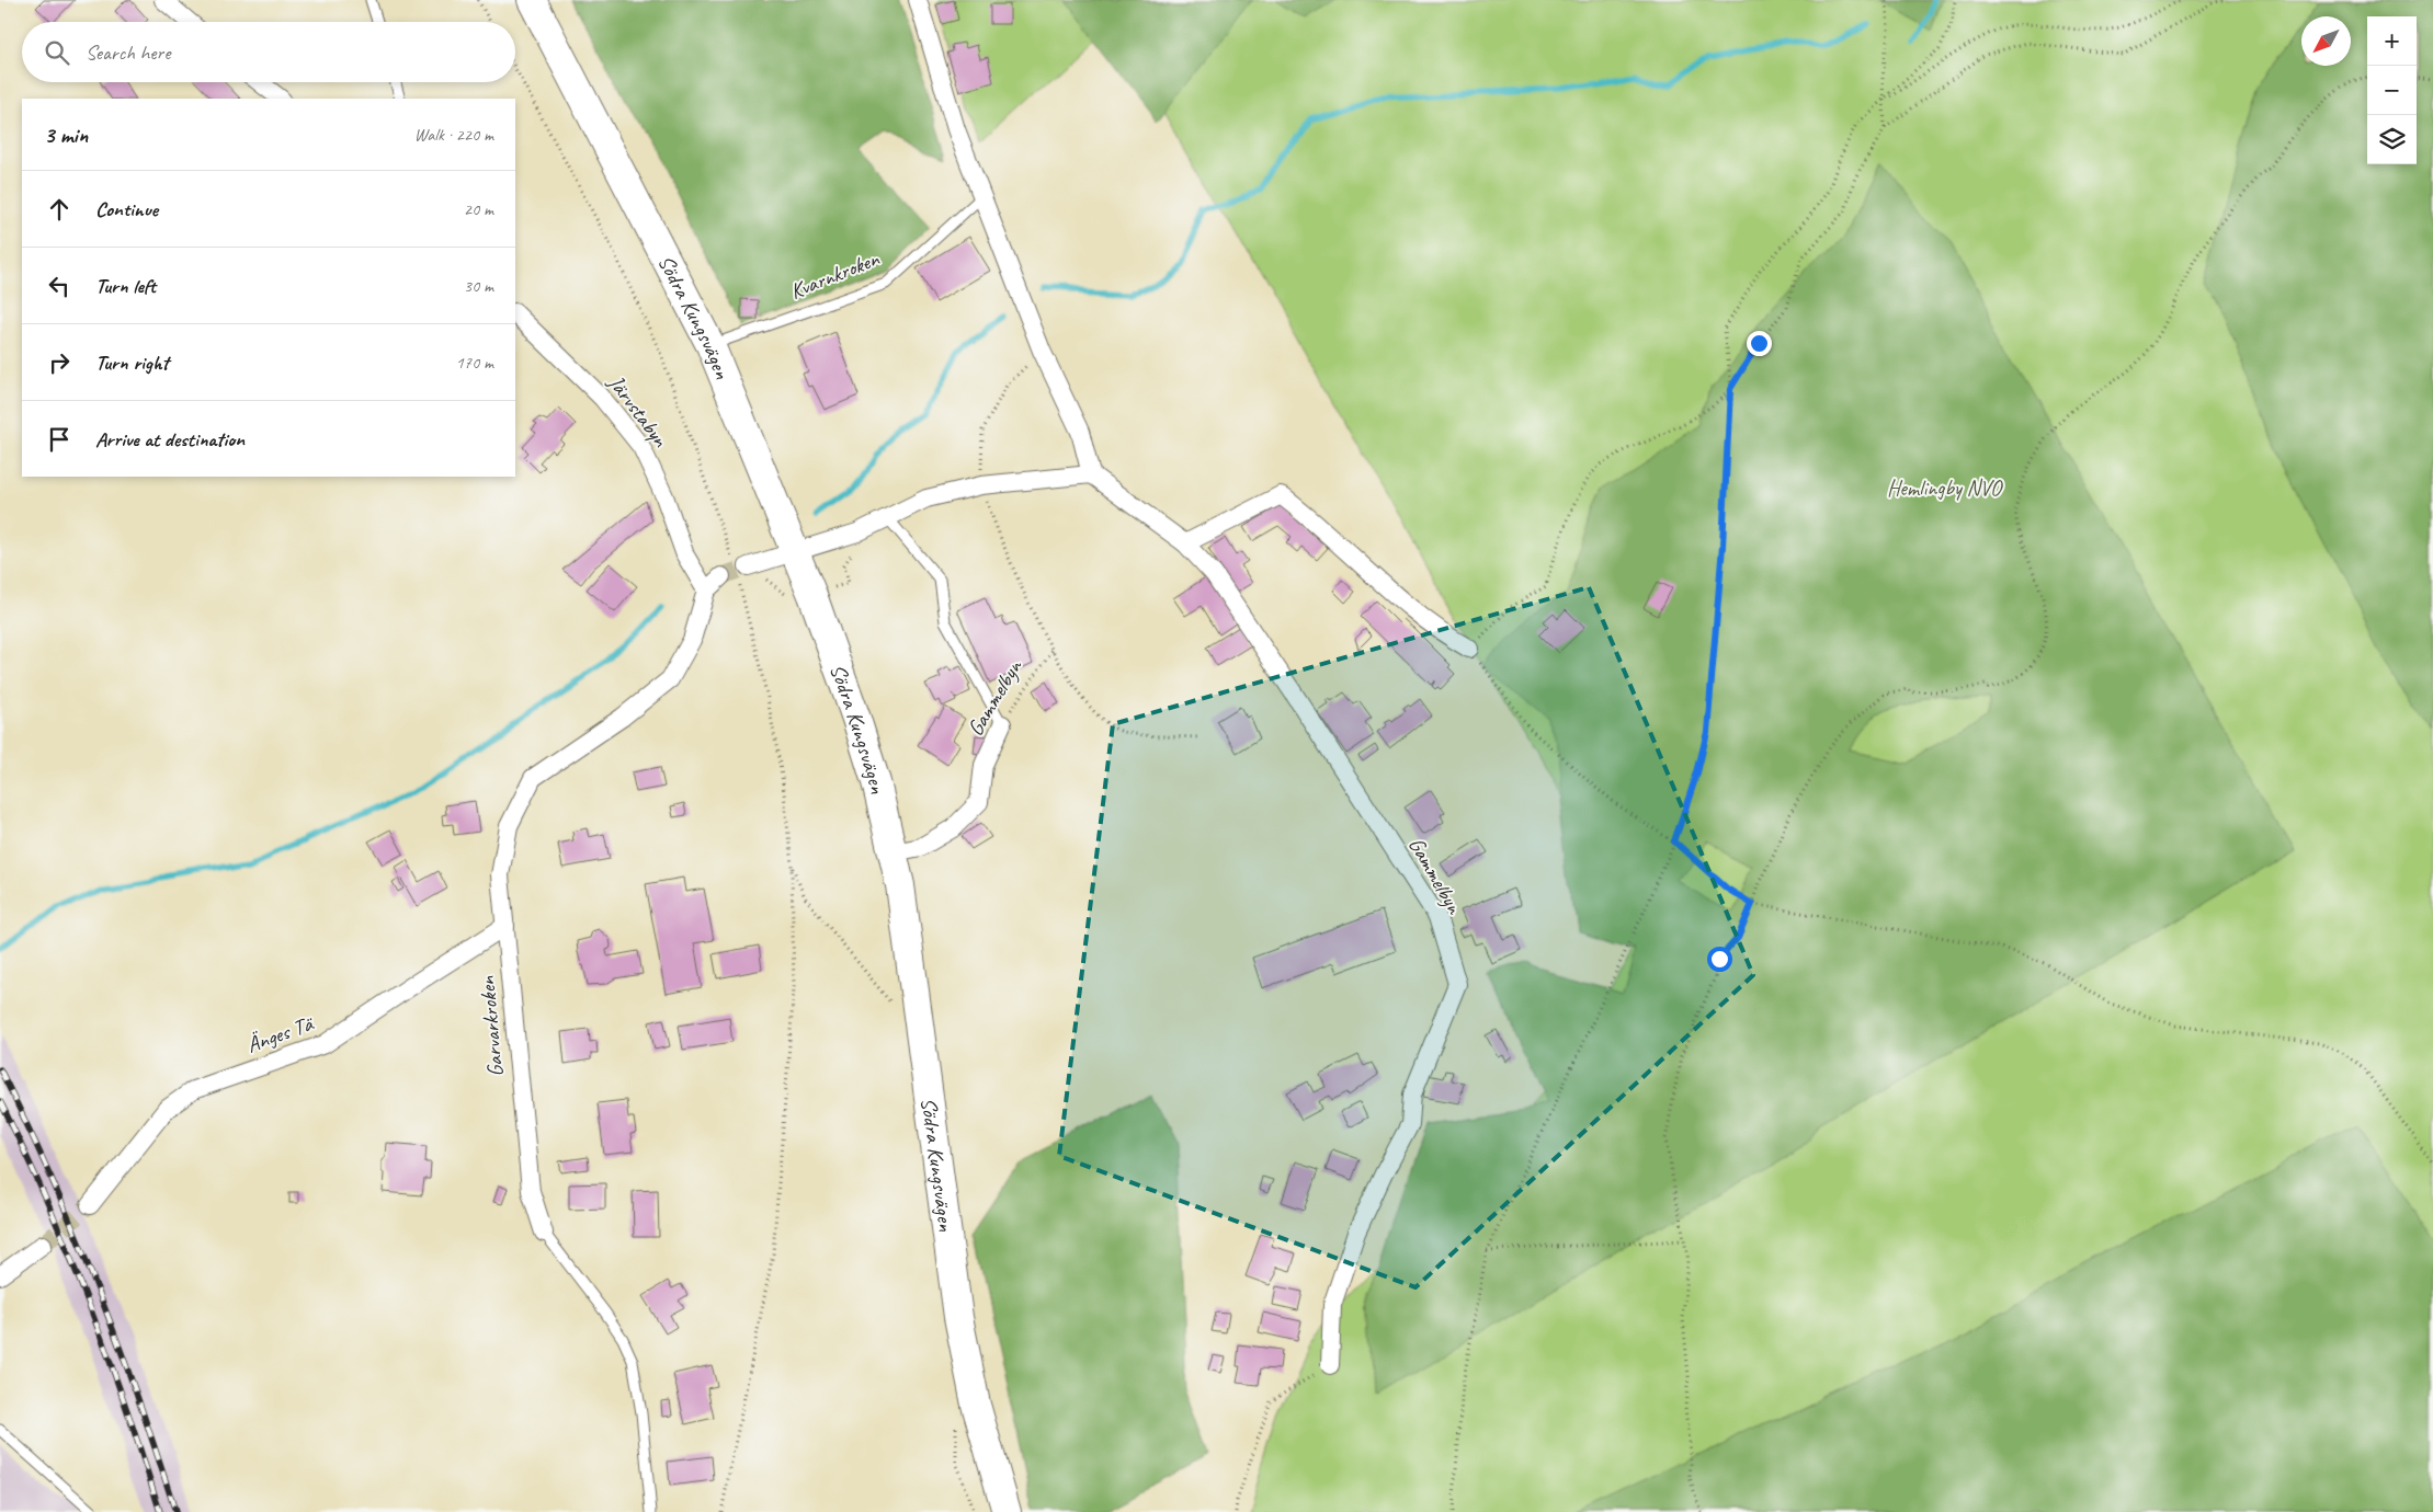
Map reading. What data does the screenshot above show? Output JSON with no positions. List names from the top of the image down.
{
  "streets": {
    "main road": ["Södra Kungsvägen"],
    "street": [
      "Järvstabyn",
      "Gammelbyn",
      "Garvarkroken",
      "Änges Tä"
    ],
    "lane": ["Kvarnkroken"]
  },
  "crossings": [
    ["Kvarnkroken", "Södra Kungsvägen"],
    ["Södra Kungsvägen", "Gammelbyn"],
    ["Järvstabyn", "Garvarkroken"],
    ["Garvarkroken", "Änges Tä"]
  ],
  "parks": ["Hemlingby NVO"],
  "north": "bottom left",
  "page": {
    "map_buttons": ["+", "−"],
    "search": "Search here",
    "heading": ["3 min", "Walk · 220 m"],
    "list": [
      ["Continue", "20 m"],
      ["Turn left", "30 m"],
      ["Turn right", "170 m"],
      "Arrive at destination"
    ]
  }
}
